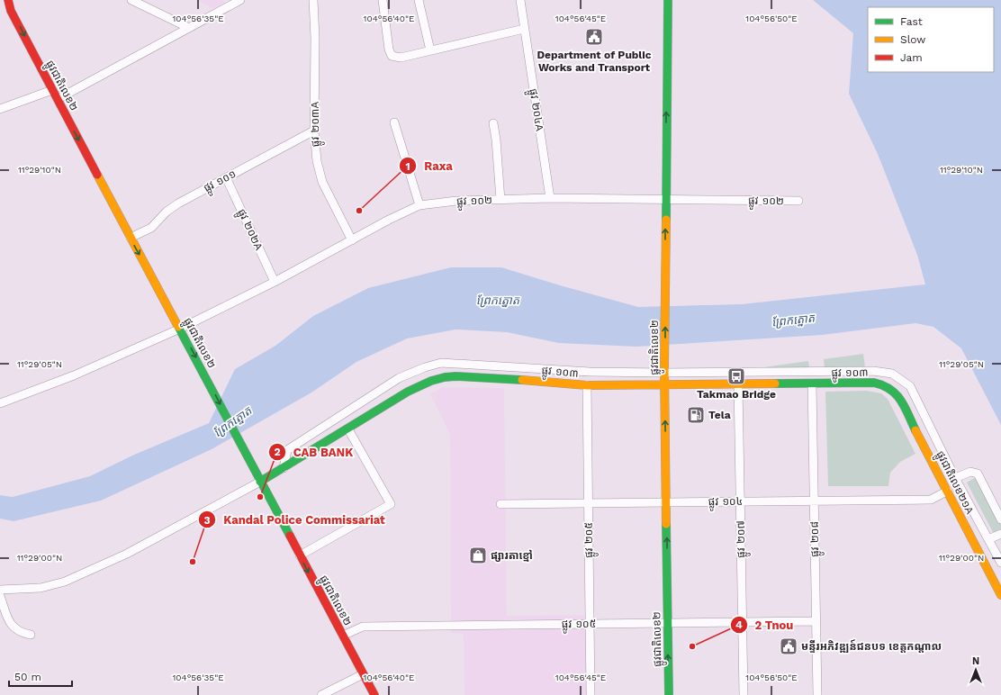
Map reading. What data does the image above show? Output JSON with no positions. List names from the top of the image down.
{
  "streets": {
    "main road": ["ផ្លូវជាតិលេខ២", "ផ្លូវ ១០៣", "ផ្លូវជាតិលេខ២១A"],
    "street": [
      "ផ្លូវ ២០៤A",
      "ផ្លូវ ២០៣A",
      "ផ្លូវ ១០១",
      "ផ្លូវ ១០២",
      "ផ្លូវ ២០២A",
      "ផ្លូវ ១០៤",
      "ផ្លូវ ២០៧",
      "ផ្លូវ ២០៨",
      "ផ្លូវ ២០៥",
      "ផ្លូវ ១០៥"
    ]
  },
  "crossings": [
    ["ផ្លូវជាតិលេខ២", "ផ្លូវ ១០១"],
    ["ផ្លូវជាតិលេខ២", "ផ្លូវ ១០២"],
    ["ផ្លូវជាតិលេខ២", "ផ្លូវ ១០៣"],
    ["ផ្លូវជាតិលេខ២", "ផ្លូវ ១០៤"],
    ["ផ្លូវជាតិលេខ២", "ផ្លូវ ១០៥"],
    ["ផ្លូវ ២០៤A", "ផ្លូវ ១០២"],
    ["ផ្លូវ ២០៣A", "ផ្លូវ ១០១"],
    ["ផ្លូវ ២០៣A", "ផ្លូវ ១០២"],
    ["ផ្លូវ ១០១", "ផ្លូវ ២០២A"],
    ["ផ្លូវ ១០២", "ផ្លូវ ២០២A"],
    ["ផ្លូវ ១០៣", "ផ្លូវជាតិលេខ២១A"],
    ["ផ្លូវ ១០៣", "ផ្លូវ ២០៧"],
    ["ផ្លូវ ១០៣", "ផ្លូវ ២០៨"],
    ["ផ្លូវ ១០៣", "ផ្លូវ ២០៥"],
    ["ផ្លូវជាតិលេខ២១A", "ផ្លូវ ១០៤"],
    ["ផ្លូវ ១០៤", "ផ្លូវ ២០៧"],
    ["ផ្លូវ ១០៤", "ផ្លូវ ២០៨"],
    ["ផ្លូវ ១០៤", "ផ្លូវ ២០៥"],
    ["ផ្លូវ ២០៧", "ផ្លូវ ១០៥"],
    ["ផ្លូវ ២០៨", "ផ្លូវ ១០៥"],
    ["ផ្លូវ ២០៥", "ផ្លូវ ១០៥"]
  ],
  "water": ["ព្រែកត្នោត"],
  "places": {
    "public building": ["Department of Public Works and Transport", "មន្ទីរអភិវឌ្ឍន៍ជនបទ ខេត្តកណ្តាល"],
    "other": [
      "Raxa",
      "CAB BANK",
      "Kandal Police Commissariat",
      "2 Tnou"
    ],
    "bus stop": ["Takmao Bridge"],
    "fuel station": ["Tela"],
    "shop": ["ផ្សារតាខ្មៅ"]
  },
  "legend": ["Fast", "Slow", "Jam"],
  "scale_bar": "50 m",
  "north": "top",
  "coordinates": [
    "104°56'35\"E",
    "104°56'40\"E",
    "104°56'45\"E",
    "104°56'50\"E",
    "11°29'10\"N",
    "11°29'05\"N",
    "11°29'00\"N"
  ]
}
